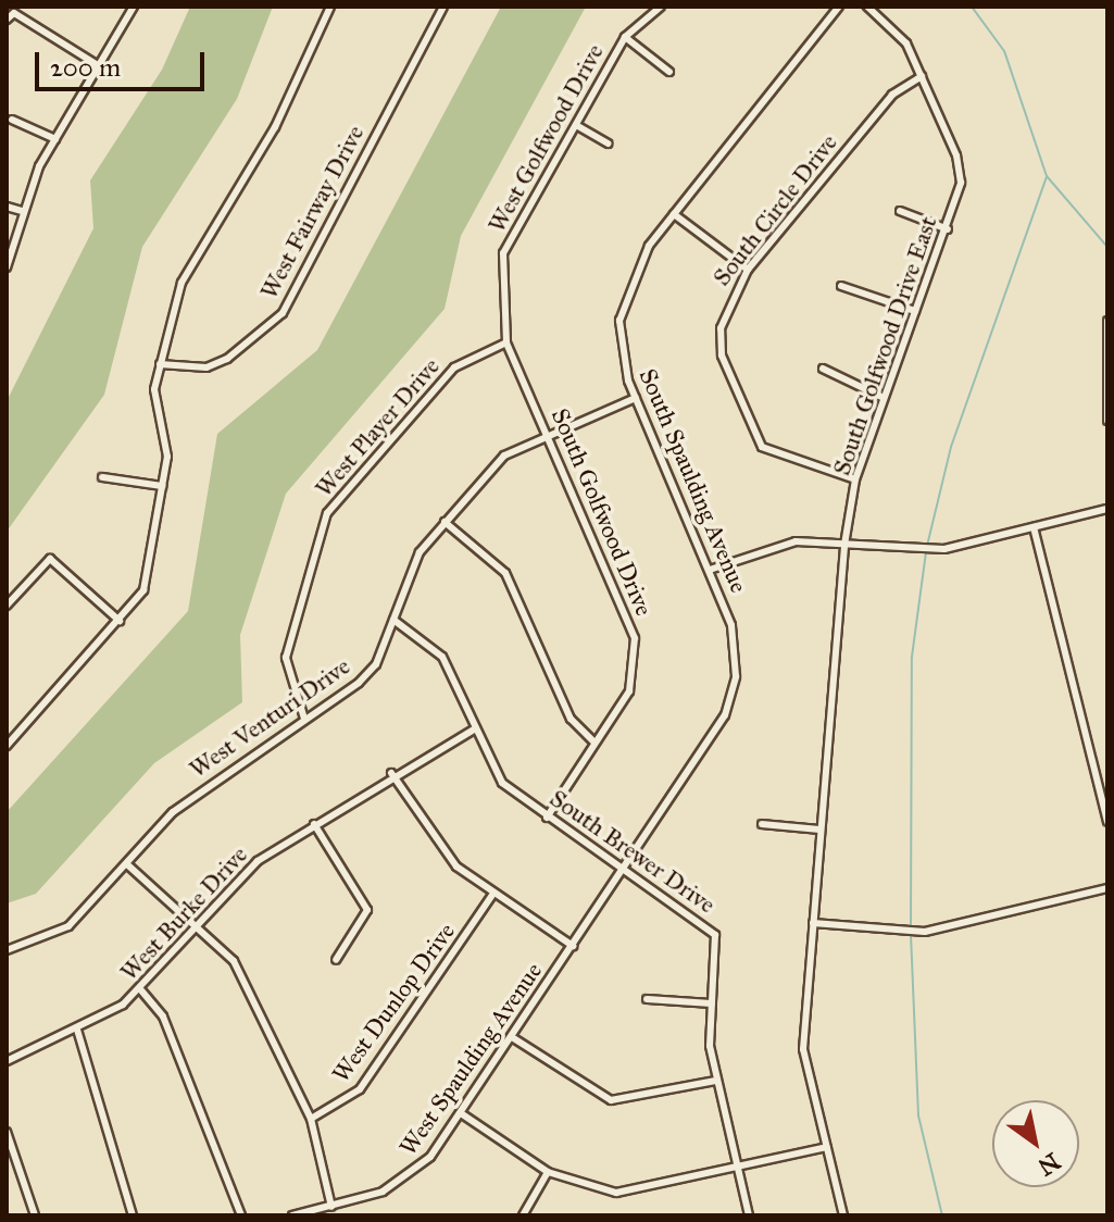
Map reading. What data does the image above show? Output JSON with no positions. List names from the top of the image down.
{
  "streets": {
    "street": [
      "West Golfwood Drive",
      "South Circle Drive",
      "West Fairway Drive",
      "South Golfwood Drive East",
      "West Player Drive",
      "South Spaulding Avenue",
      "South Golfwood Drive",
      "West Venturi Drive",
      "South Brewer Drive",
      "West Burke Drive",
      "West Dunlop Drive",
      "West Spaulding Avenue"
    ]
  },
  "crossings": [
    ["West Golfwood Drive", "West Player Drive"],
    ["West Golfwood Drive", "South Golfwood Drive"],
    ["South Circle Drive", "South Golfwood Drive East"],
    ["West Player Drive", "West Venturi Drive"],
    ["South Spaulding Avenue", "West Venturi Drive"],
    ["South Spaulding Avenue", "West Spaulding Avenue"],
    ["South Golfwood Drive", "West Venturi Drive"],
    ["South Golfwood Drive", "South Brewer Drive"],
    ["West Venturi Drive", "South Brewer Drive"],
    ["South Brewer Drive", "West Burke Drive"],
    ["South Brewer Drive", "West Spaulding Avenue"]
  ],
  "scale_bar": "200 m",
  "north": "bottom right"
}
